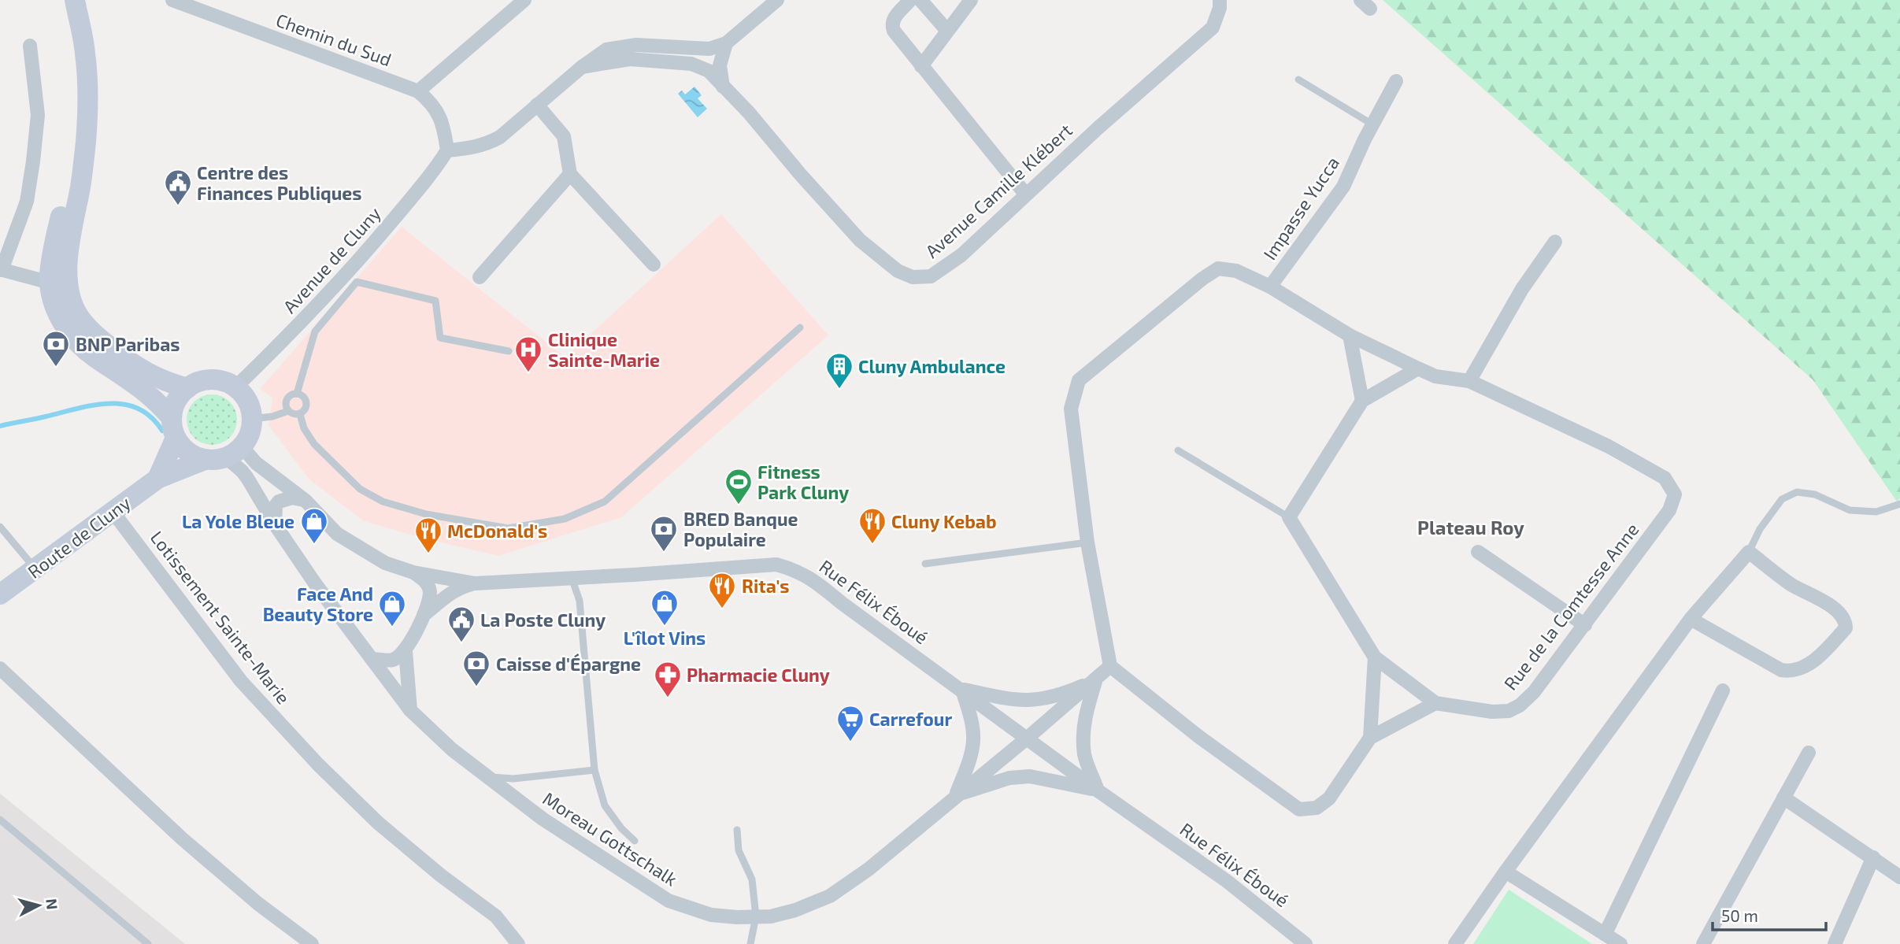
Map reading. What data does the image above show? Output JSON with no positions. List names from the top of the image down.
{
  "streets": {
    "main road": ["Route de Cluny"],
    "street": [
      "Chemin du Sud",
      "Avenue Camille Klébert",
      "Impasse Yucca",
      "Avenue de Cluny",
      "Rue Félix Éboué",
      "Rue de la Comtesse Anne",
      "Lotissement Sainte-Marie",
      "Moreau Gottschalk"
    ]
  },
  "crossings": [
    ["Chemin du Sud", "Avenue de Cluny"],
    ["Impasse Yucca", "Rue de la Comtesse Anne"],
    ["Avenue de Cluny", "Route de Cluny"],
    ["Avenue de Cluny", "Rue Félix Éboué"],
    ["Avenue de Cluny", "Moreau Gottschalk"],
    ["Route de Cluny", "Rue Félix Éboué"],
    ["Route de Cluny", "Lotissement Sainte-Marie"],
    ["Route de Cluny", "Moreau Gottschalk"],
    ["Rue Félix Éboué", "Moreau Gottschalk"]
  ],
  "districts": ["Plateau Roy"],
  "places": {
    "public building": ["Centre des Finances Publiques", "La Poste Cluny"],
    "bank": ["BNP Paribas", "BRED Banque Populaire", "Caisse d'Épargne"],
    "hospital": ["Clinique Sainte-Marie"],
    "building": ["Cluny Ambulance"],
    "sports": ["Fitness Park Cluny"],
    "shop": ["La Yole Bleue", "L'îlot Vins", "Face And Beauty Store"],
    "restaurant": ["Cluny Kebab", "McDonald's", "Rita's"],
    "pharmacy": ["Pharmacie Cluny"],
    "supermarket": ["Carrefour"]
  },
  "scale_bar": "50 m",
  "north": "right"
}
